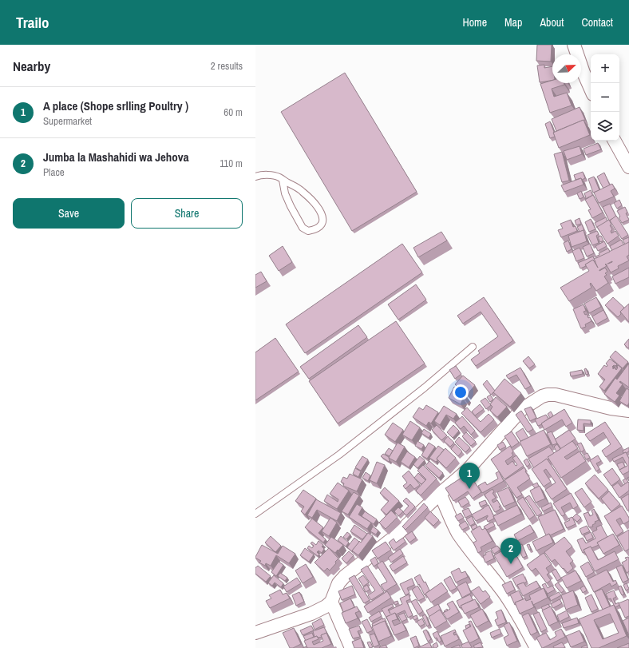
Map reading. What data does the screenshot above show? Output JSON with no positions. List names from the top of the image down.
{
  "north": "top right",
  "page": {
    "header": "Trailo",
    "nav": [
      "Home",
      "Map",
      "About",
      "Contact"
    ],
    "heading": ["Nearby", "2 results"],
    "map_buttons": ["+", "−"],
    "list": [
      {
        "mark": "1",
        "name": "A place (Shope srlling Poultry )",
        "note": "Supermarket",
        "value": "60 m"
      },
      {
        "mark": "2",
        "name": "Jumba la Mashahidi wa Jehova",
        "note": "Place",
        "value": "110 m"
      }
    ],
    "buttons": ["Save", "Share"],
    "pins": ["1", "2"]
  }
}
